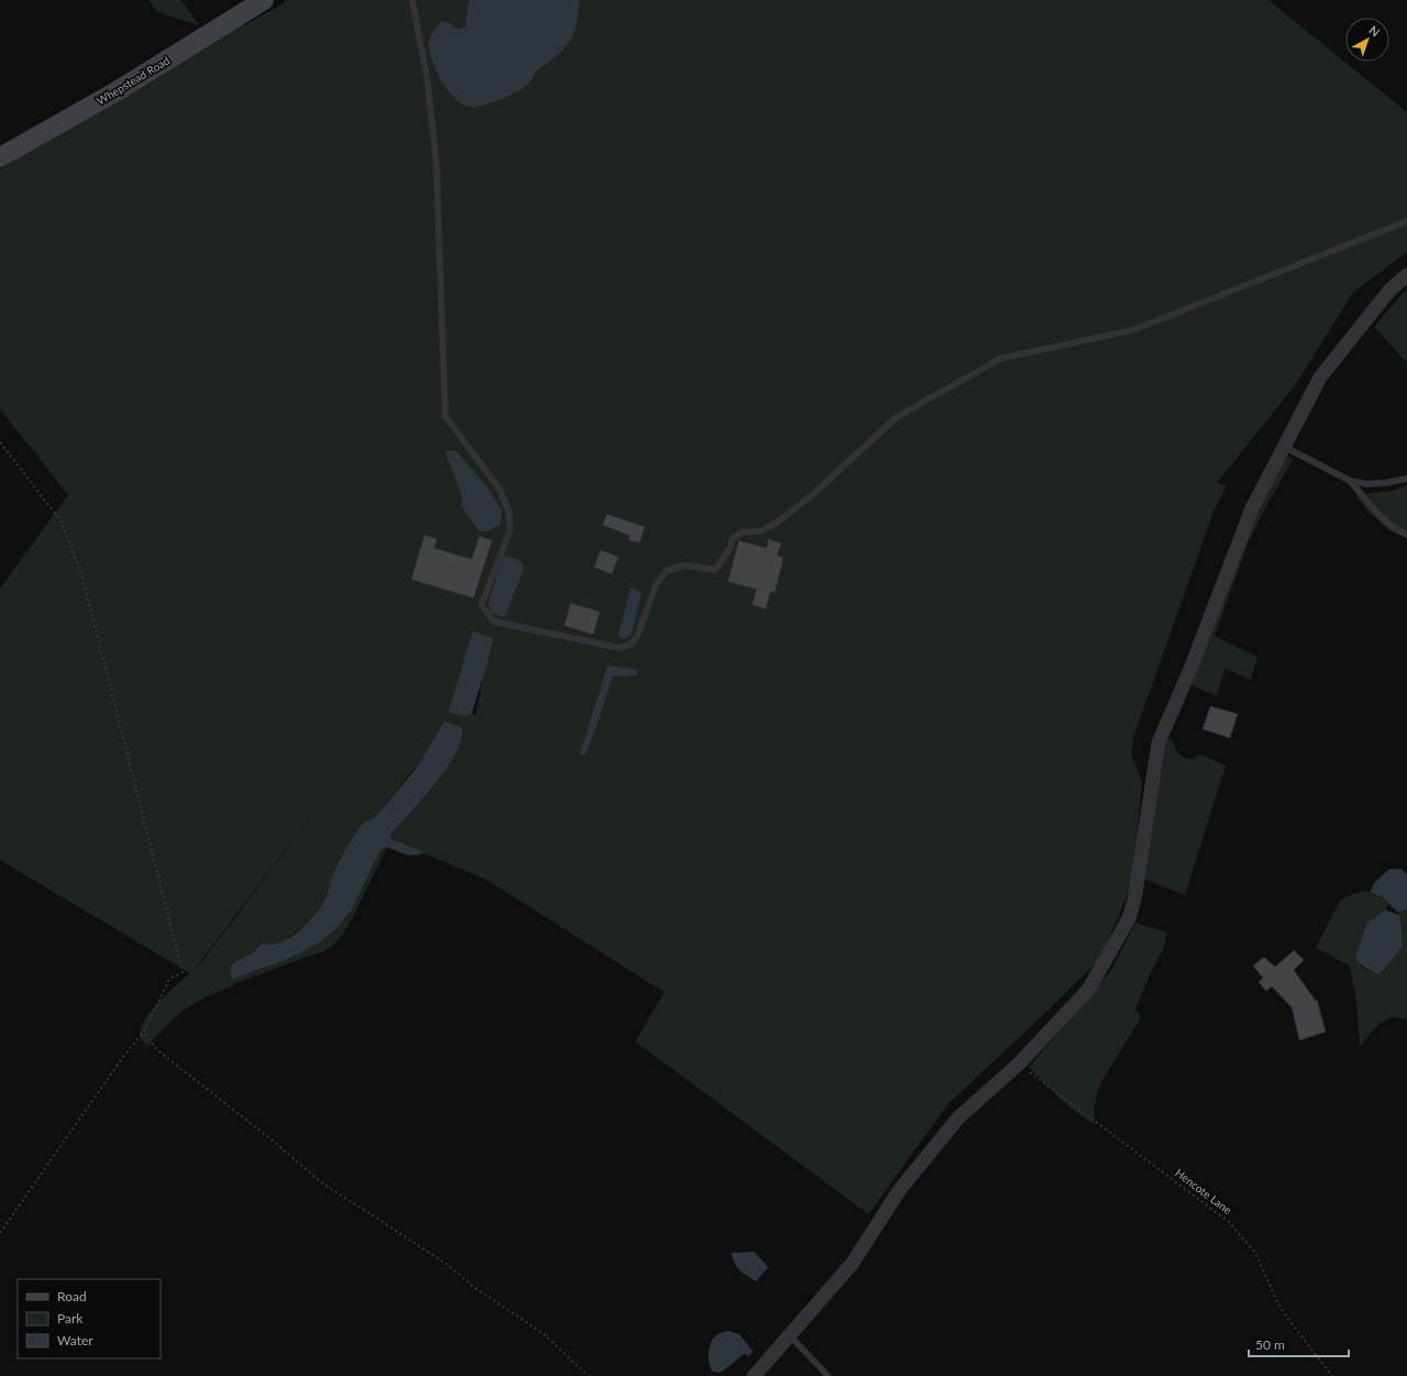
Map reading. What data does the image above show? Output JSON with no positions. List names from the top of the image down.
{
  "streets": {
    "main road": ["Whepstead Road"],
    "path": ["Hencote Lane"]
  },
  "legend": ["Road", "Park", "Water"],
  "scale_bar": "50 m",
  "north": "top right"
}
